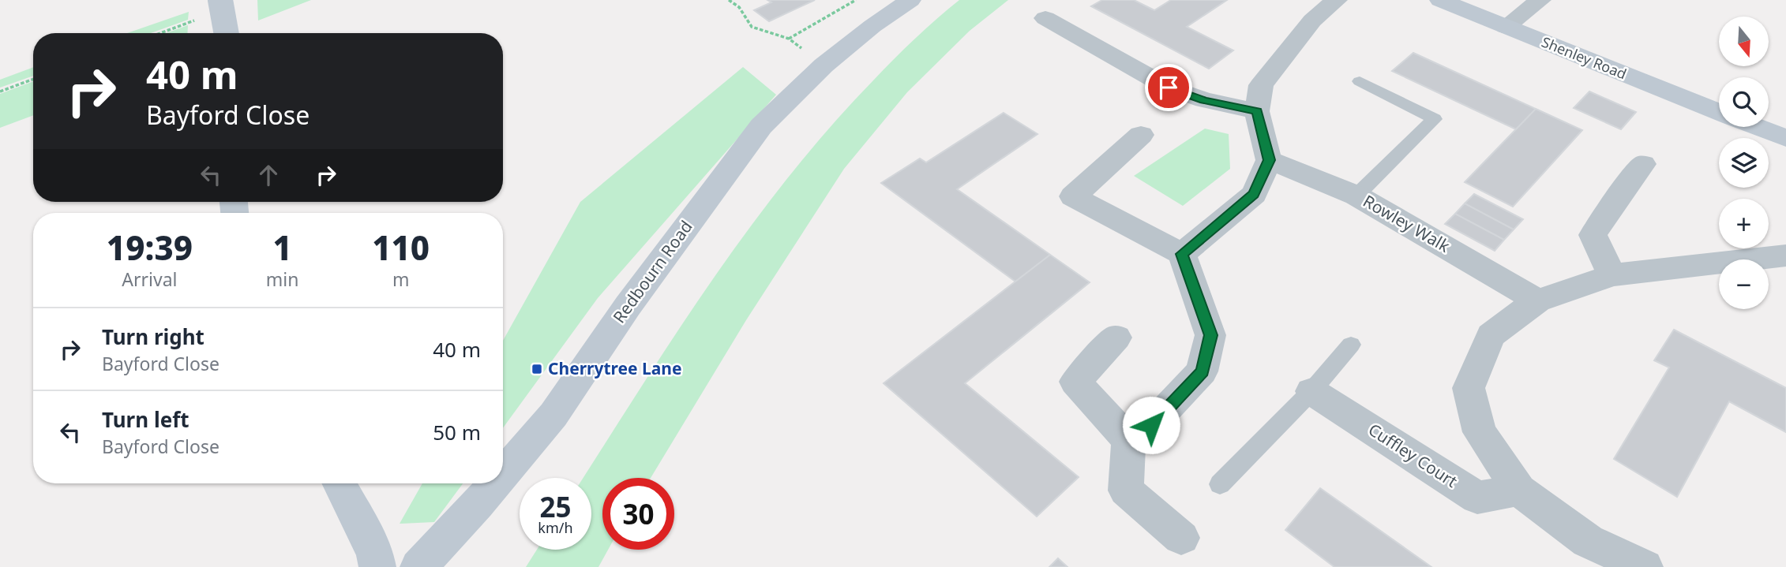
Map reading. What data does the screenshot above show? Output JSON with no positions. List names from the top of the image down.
{
  "streets": {
    "main road": ["Shenley Road", "Redbourn Road"],
    "street": ["Rowley Walk", "Cuffley Court"]
  },
  "places": {
    "transit": ["Cherrytree Lane"]
  },
  "north": "bottom",
  "page": {
    "map_buttons": ["+", "−"],
    "turn": ["40 m", "Bayford Close"],
    "eta": [
      "19:39",
      "Arrival",
      "1",
      "min",
      "110",
      "m"
    ],
    "list": [
      {
        "name": "Turn right",
        "note": "Bayford Close",
        "value": "40 m"
      },
      {
        "name": "Turn left",
        "note": "Bayford Close",
        "value": "50 m"
      }
    ],
    "speed": "25 km/h",
    "limit": "30"
  }
}
